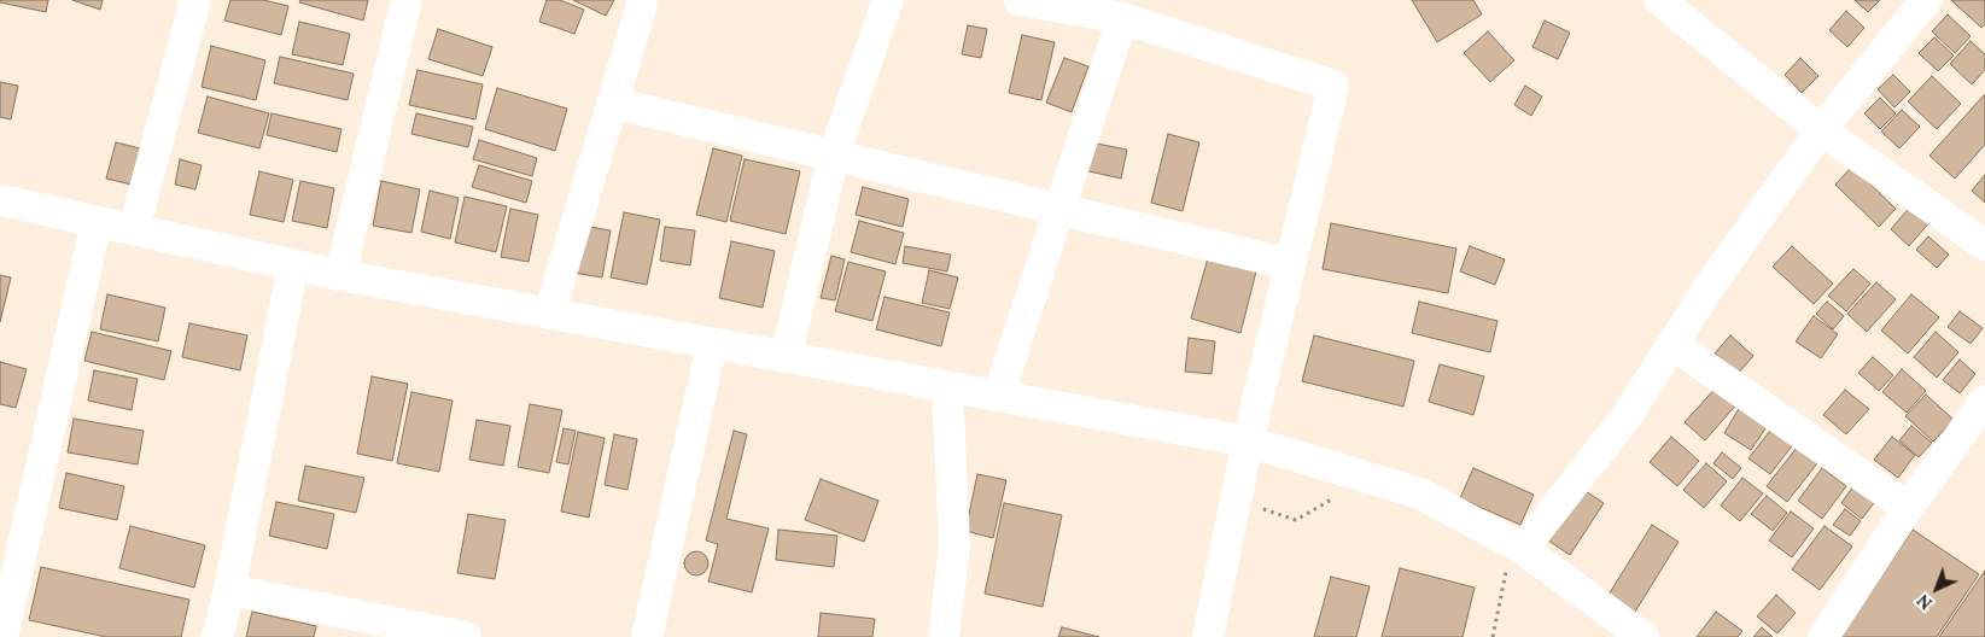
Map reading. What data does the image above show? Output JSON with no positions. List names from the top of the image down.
{
  "north": "bottom left"
}
